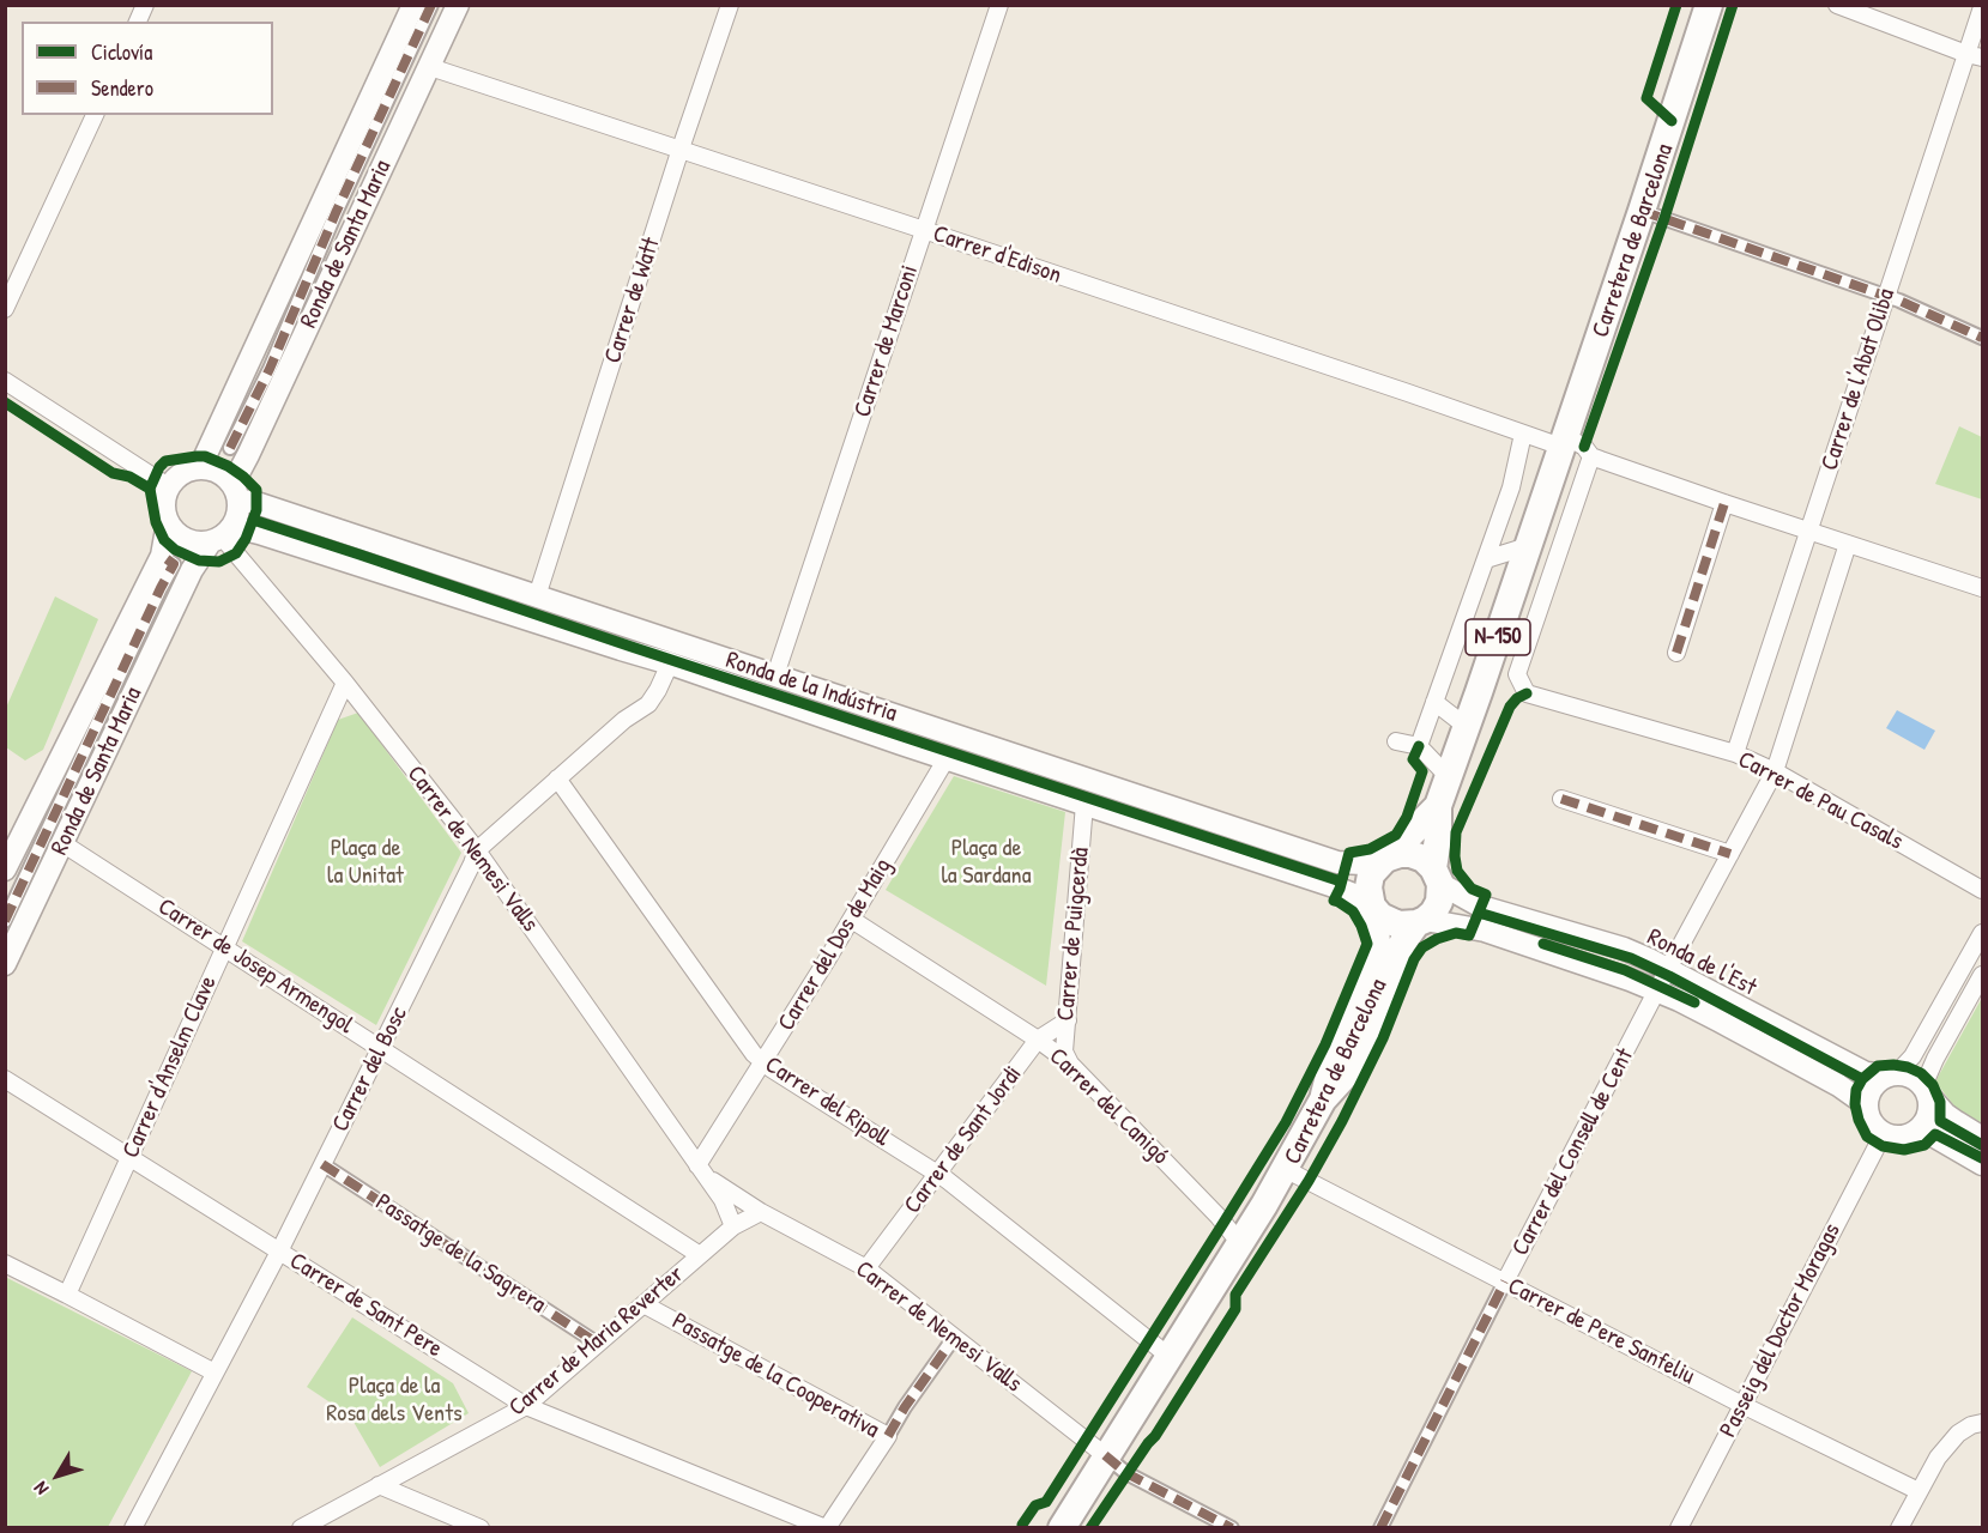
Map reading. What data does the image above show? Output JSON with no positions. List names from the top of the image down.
{
  "streets": {
    "main road": ["Carretera de Barcelona", "N-150"],
    "street": [
      "Ronda de Santa Maria",
      "Carrer d'Edison",
      "Carrer de Watt",
      "Carrer de Marconi",
      "Carrer de l'Abat Oliba",
      "Ronda de la Indústria",
      "Carrer de Pau Casals",
      "Carrer de Nemesi Valls",
      "Carrer de Puigcerdà",
      "Carrer del Dos de Maig",
      "Ronda de l'Est",
      "Carrer de Josep Armengol",
      "Carrer d'Anselm Clave",
      "Carrer del Bosc",
      "Carrer del Ripoll",
      "Carrer del Canigó",
      "Carrer de Sant Jordi",
      "Carrer del Consell de Cent",
      "Passatge de la Sagrera",
      "Carrer de Sant Pere",
      "Passeig del Doctor Moragas",
      "Carrer de Pere Sanfeliu",
      "Carrer de Maria Reverter",
      "Passatge de la Cooperativa"
    ]
  },
  "crossings": [
    ["Carretera de Barcelona", "Carrer d'Edison"],
    ["Carretera de Barcelona", "N-150"],
    ["Carretera de Barcelona", "Ronda de la Indústria"],
    ["Carretera de Barcelona", "Carrer de Nemesi Valls"],
    ["Carretera de Barcelona", "Ronda de l'Est"],
    ["Carretera de Barcelona", "Carrer del Ripoll"],
    ["Carretera de Barcelona", "Carrer del Canigó"],
    ["Carretera de Barcelona", "Carrer de Pere Sanfeliu"],
    ["Ronda de Santa Maria", "Carrer d'Edison"],
    ["Ronda de Santa Maria", "Ronda de la Indústria"],
    ["Ronda de Santa Maria", "Carrer de Nemesi Valls"],
    ["Ronda de Santa Maria", "Carrer de Josep Armengol"],
    ["Carrer d'Edison", "Carrer de Watt"],
    ["Carrer d'Edison", "Carrer de Marconi"],
    ["Carrer de Watt", "Ronda de la Indústria"],
    ["Carrer de Marconi", "Ronda de la Indústria"],
    ["Carrer de l'Abat Oliba", "Carrer de Pau Casals"],
    ["N-150", "Ronda de la Indústria"],
    ["N-150", "Ronda de l'Est"],
    ["Ronda de la Indústria", "Carrer de Nemesi Valls"],
    ["Ronda de la Indústria", "Carrer de Puigcerdà"],
    ["Ronda de la Indústria", "Carrer del Dos de Maig"],
    ["Ronda de la Indústria", "Ronda de l'Est"],
    ["Ronda de la Indústria", "Carrer del Bosc"],
    ["Carrer de Pau Casals", "Carrer del Consell de Cent"],
    ["Carrer de Nemesi Valls", "Carrer del Dos de Maig"],
    ["Carrer de Nemesi Valls", "Carrer d'Anselm Clave"],
    ["Carrer de Nemesi Valls", "Carrer del Bosc"],
    ["Carrer de Nemesi Valls", "Carrer de Sant Jordi"],
    ["Carrer de Nemesi Valls", "Carrer de Maria Reverter"],
    ["Carrer de Puigcerdà", "Carrer del Canigó"],
    ["Carrer de Puigcerdà", "Carrer de Sant Jordi"],
    ["Carrer del Dos de Maig", "Carrer del Ripoll"],
    ["Carrer del Dos de Maig", "Carrer del Canigó"],
    ["Ronda de l'Est", "Carrer del Consell de Cent"],
    ["Ronda de l'Est", "Passeig del Doctor Moragas"],
    ["Carrer de Josep Armengol", "Carrer d'Anselm Clave"],
    ["Carrer de Josep Armengol", "Carrer del Bosc"],
    ["Carrer de Josep Armengol", "Carrer de Maria Reverter"],
    ["Carrer d'Anselm Clave", "Carrer de Sant Pere"],
    ["Carrer del Bosc", "Carrer del Ripoll"],
    ["Carrer del Bosc", "Passatge de la Sagrera"],
    ["Carrer del Bosc", "Carrer de Sant Pere"],
    ["Carrer del Ripoll", "Carrer de Sant Jordi"],
    ["Carrer del Canigó", "Carrer de Sant Jordi"],
    ["Carrer del Consell de Cent", "Carrer de Pere Sanfeliu"],
    ["Passatge de la Sagrera", "Carrer de Maria Reverter"],
    ["Carrer de Sant Pere", "Carrer de Maria Reverter"],
    ["Carrer de Sant Pere", "Passatge de la Cooperativa"],
    ["Passeig del Doctor Moragas", "Carrer de Pere Sanfeliu"],
    ["Carrer de Maria Reverter", "Passatge de la Cooperativa"]
  ],
  "parks": ["Plaça de la Unitat", "Plaça de la Sardana", "Plaça de la Rosa dels Vents"],
  "legend": ["Ciclovía", "Sendero"],
  "north": "bottom left"
}
